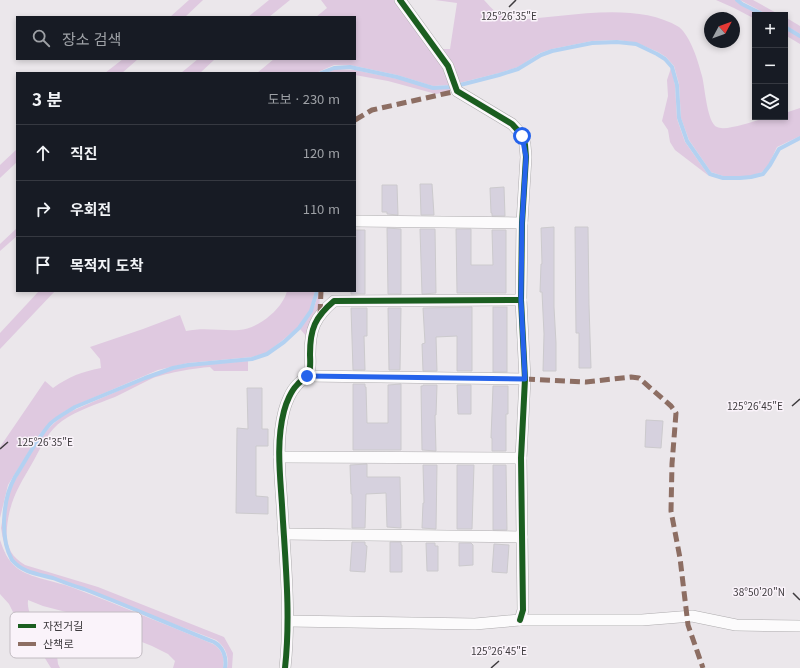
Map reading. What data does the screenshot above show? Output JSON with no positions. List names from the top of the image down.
{
  "legend": ["자전거길", "산책로"],
  "north": "top right",
  "page": {
    "map_buttons": ["+", "−"],
    "search": "장소 검색",
    "heading": ["3 분", "도보 · 230 m"],
    "list": [
      ["직진", "120 m"],
      ["우회전", "110 m"],
      "목적지 도착"
    ]
  },
  "coordinates": ["125°26'35\"E", "125°26'45\"E", "38°50'20\"N"]
}
